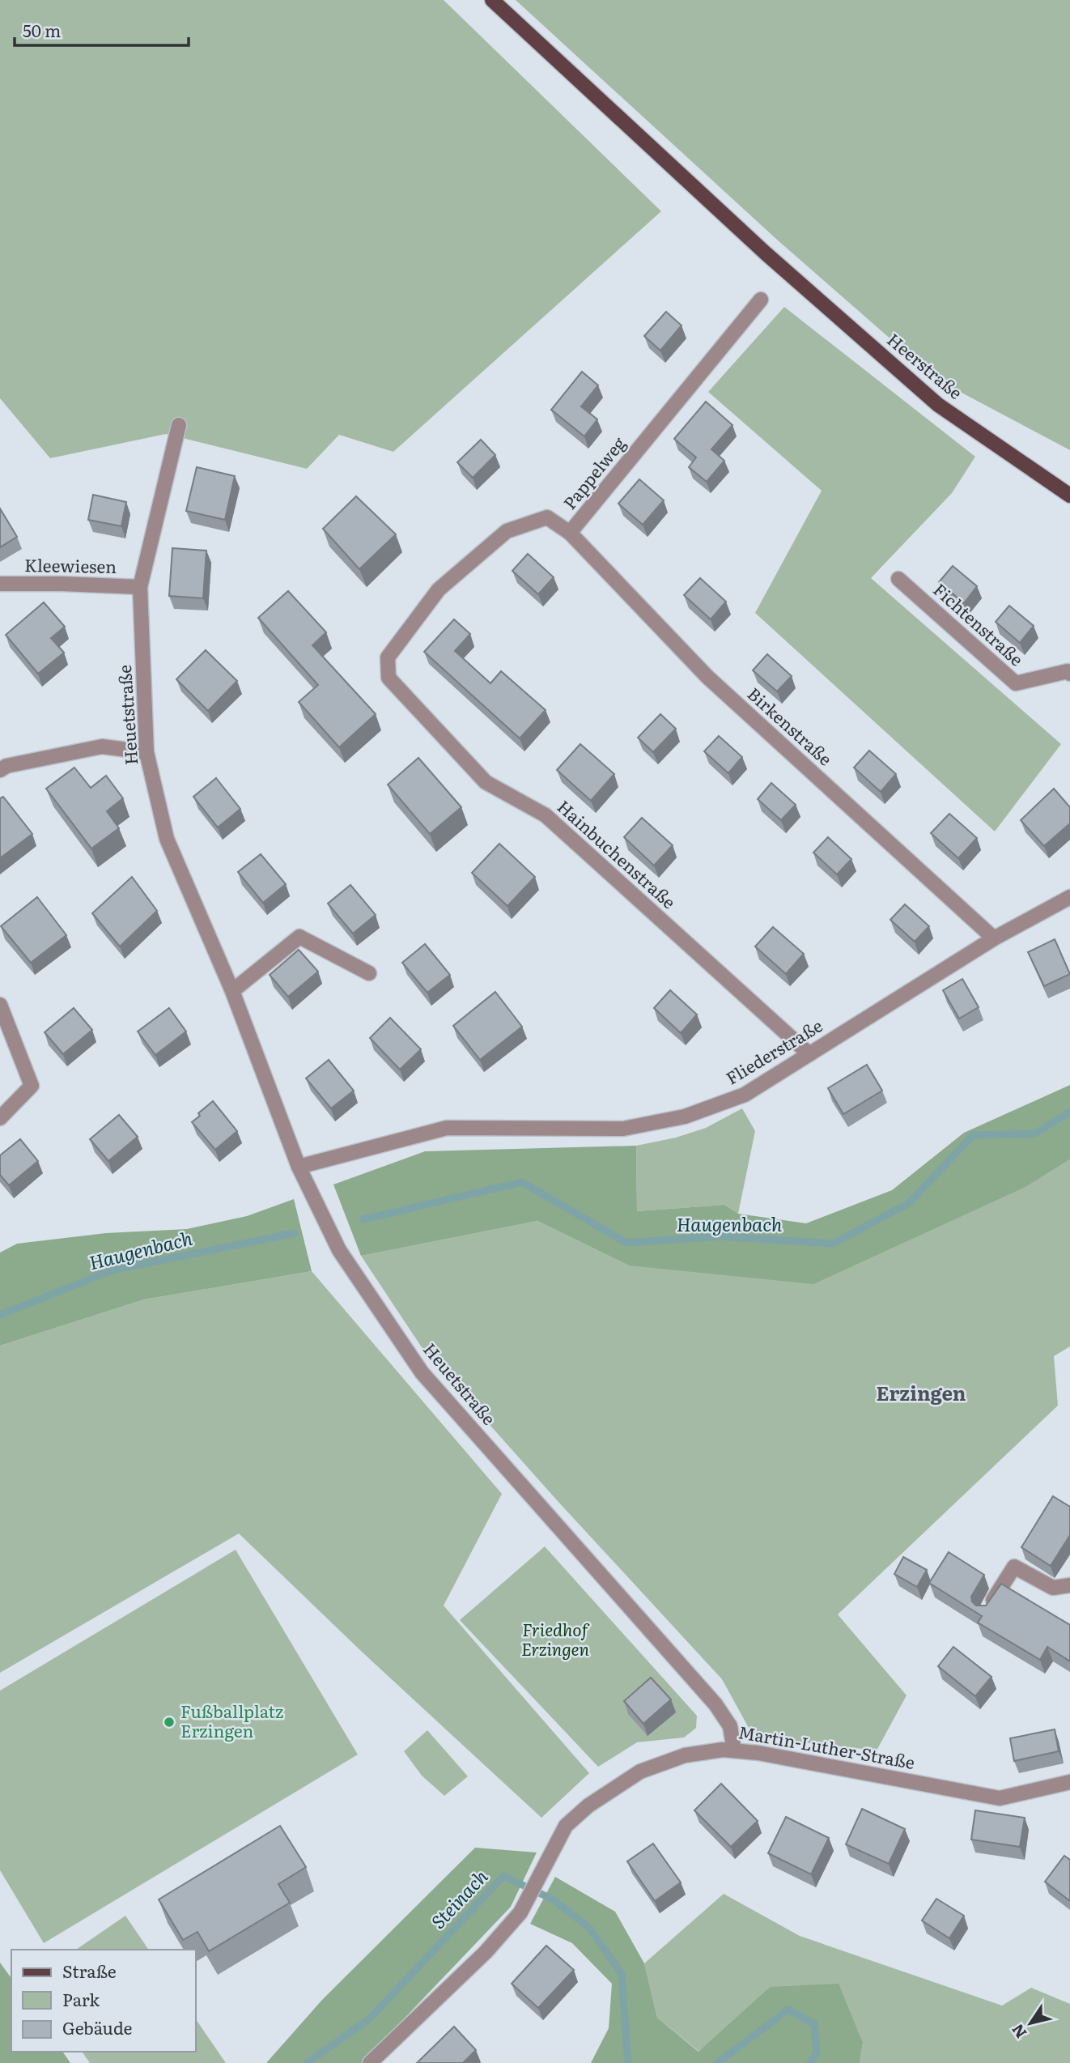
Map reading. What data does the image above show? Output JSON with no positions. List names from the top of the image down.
{
  "streets": {
    "main road": ["Heerstraße"],
    "street": [
      "Pappelweg",
      "Kleewiesen",
      "Fichtenstraße",
      "Heuetstraße",
      "Birkenstraße",
      "Hainbuchenstraße",
      "Fliederstraße",
      "Martin-Luther-Straße"
    ]
  },
  "crossings": [
    ["Pappelweg", "Birkenstraße"],
    ["Pappelweg", "Hainbuchenstraße"],
    ["Kleewiesen", "Heuetstraße"],
    ["Heuetstraße", "Fliederstraße"],
    ["Heuetstraße", "Martin-Luther-Straße"],
    ["Birkenstraße", "Fliederstraße"],
    ["Hainbuchenstraße", "Fliederstraße"]
  ],
  "districts": ["Erzingen"],
  "water": ["Haugenbach", "Steinach"],
  "parks": ["Friedhof Erzingen"],
  "places": ["Fußballplatz Erzingen"],
  "legend": ["Straße", "Park", "Gebäude"],
  "scale_bar": "50 m",
  "north": "bottom left"
}
